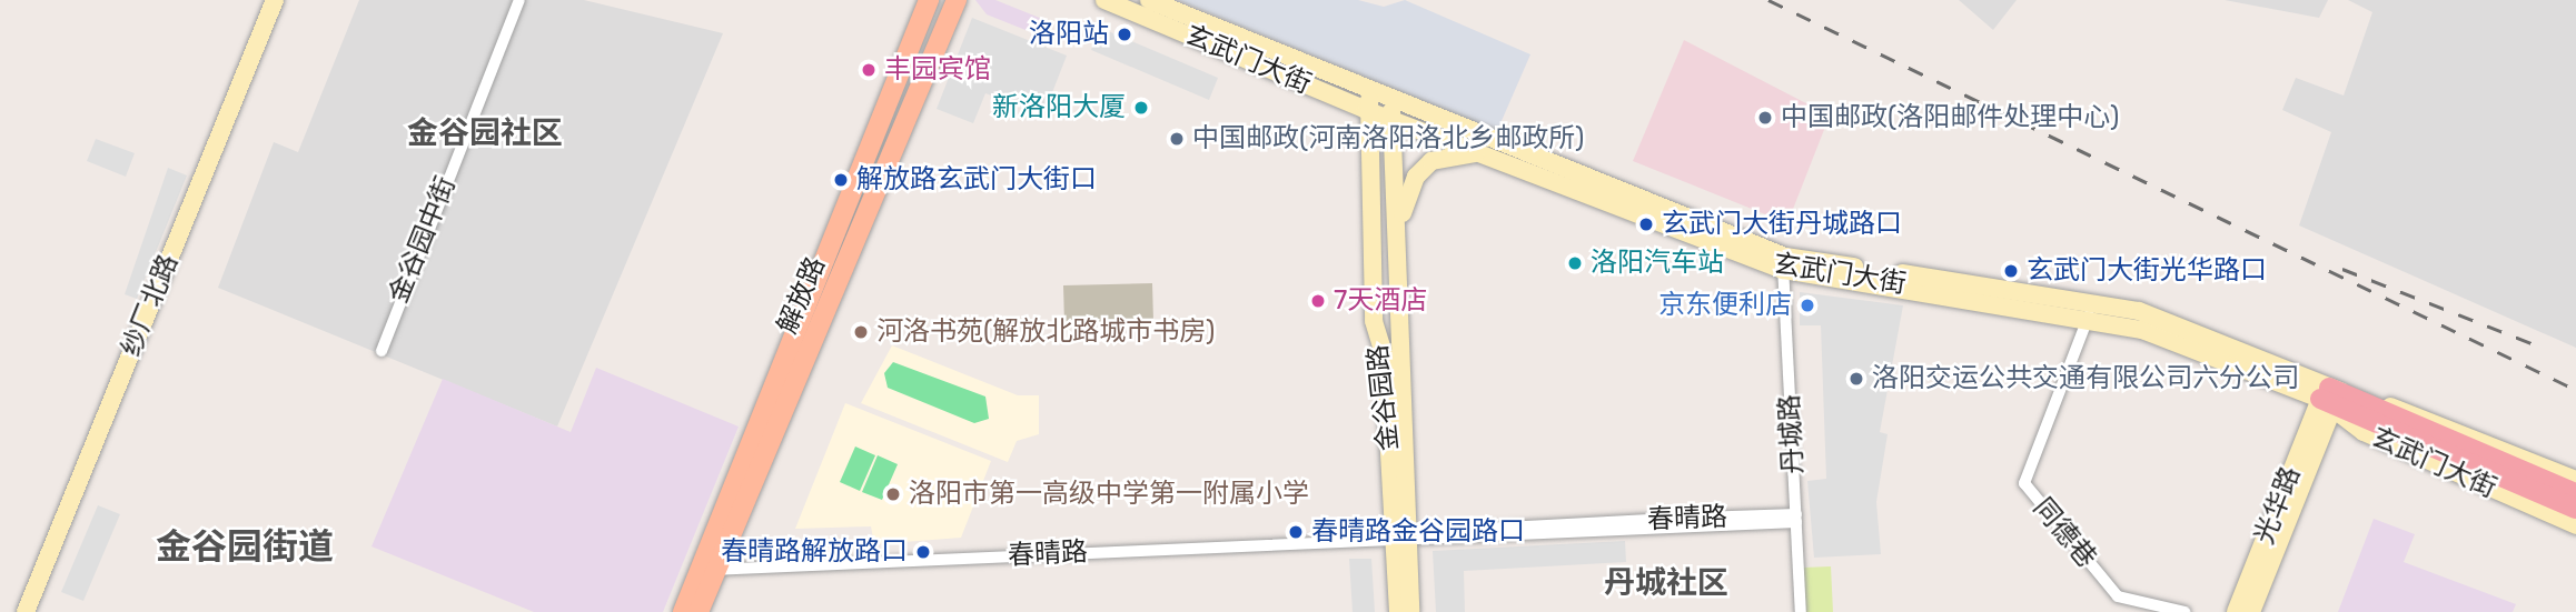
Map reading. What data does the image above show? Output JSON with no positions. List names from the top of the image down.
{
  "streets": {
    "main road": [
      "玄武门大街",
      "解放路",
      "纱厂北路",
      "金谷园路",
      "光华路"
    ],
    "street": [
      "金谷园中街",
      "丹城路",
      "春晴路",
      "同德巷"
    ]
  },
  "crossings": [
    ["玄武门大街", "金谷园路"],
    ["玄武门大街", "丹城路"],
    ["玄武门大街", "光华路"],
    ["玄武门大街", "同德巷"],
    ["解放路", "春晴路"],
    ["金谷园路", "春晴路"],
    ["丹城路", "春晴路"]
  ],
  "districts": ["金谷园社区", "金谷园街道", "丹城社区"],
  "places": [
    "洛阳站",
    "丰园宾馆",
    "新洛阳大厦",
    "中国邮政(洛阳邮件处理中心)",
    "中国邮政(河南洛阳洛北乡邮政所)",
    "解放路玄武门大街口",
    "玄武门大街丹城路口",
    "洛阳汽车站",
    "玄武门大街光华路口",
    "7天酒店",
    "京东便利店",
    "河洛书苑(解放北路城市书房)",
    "洛阳交运公共交通有限公司六分公司",
    "洛阳市第一高级中学第一附属小学",
    "春晴路金谷园路口",
    "春晴路解放路口"
  ]
}
